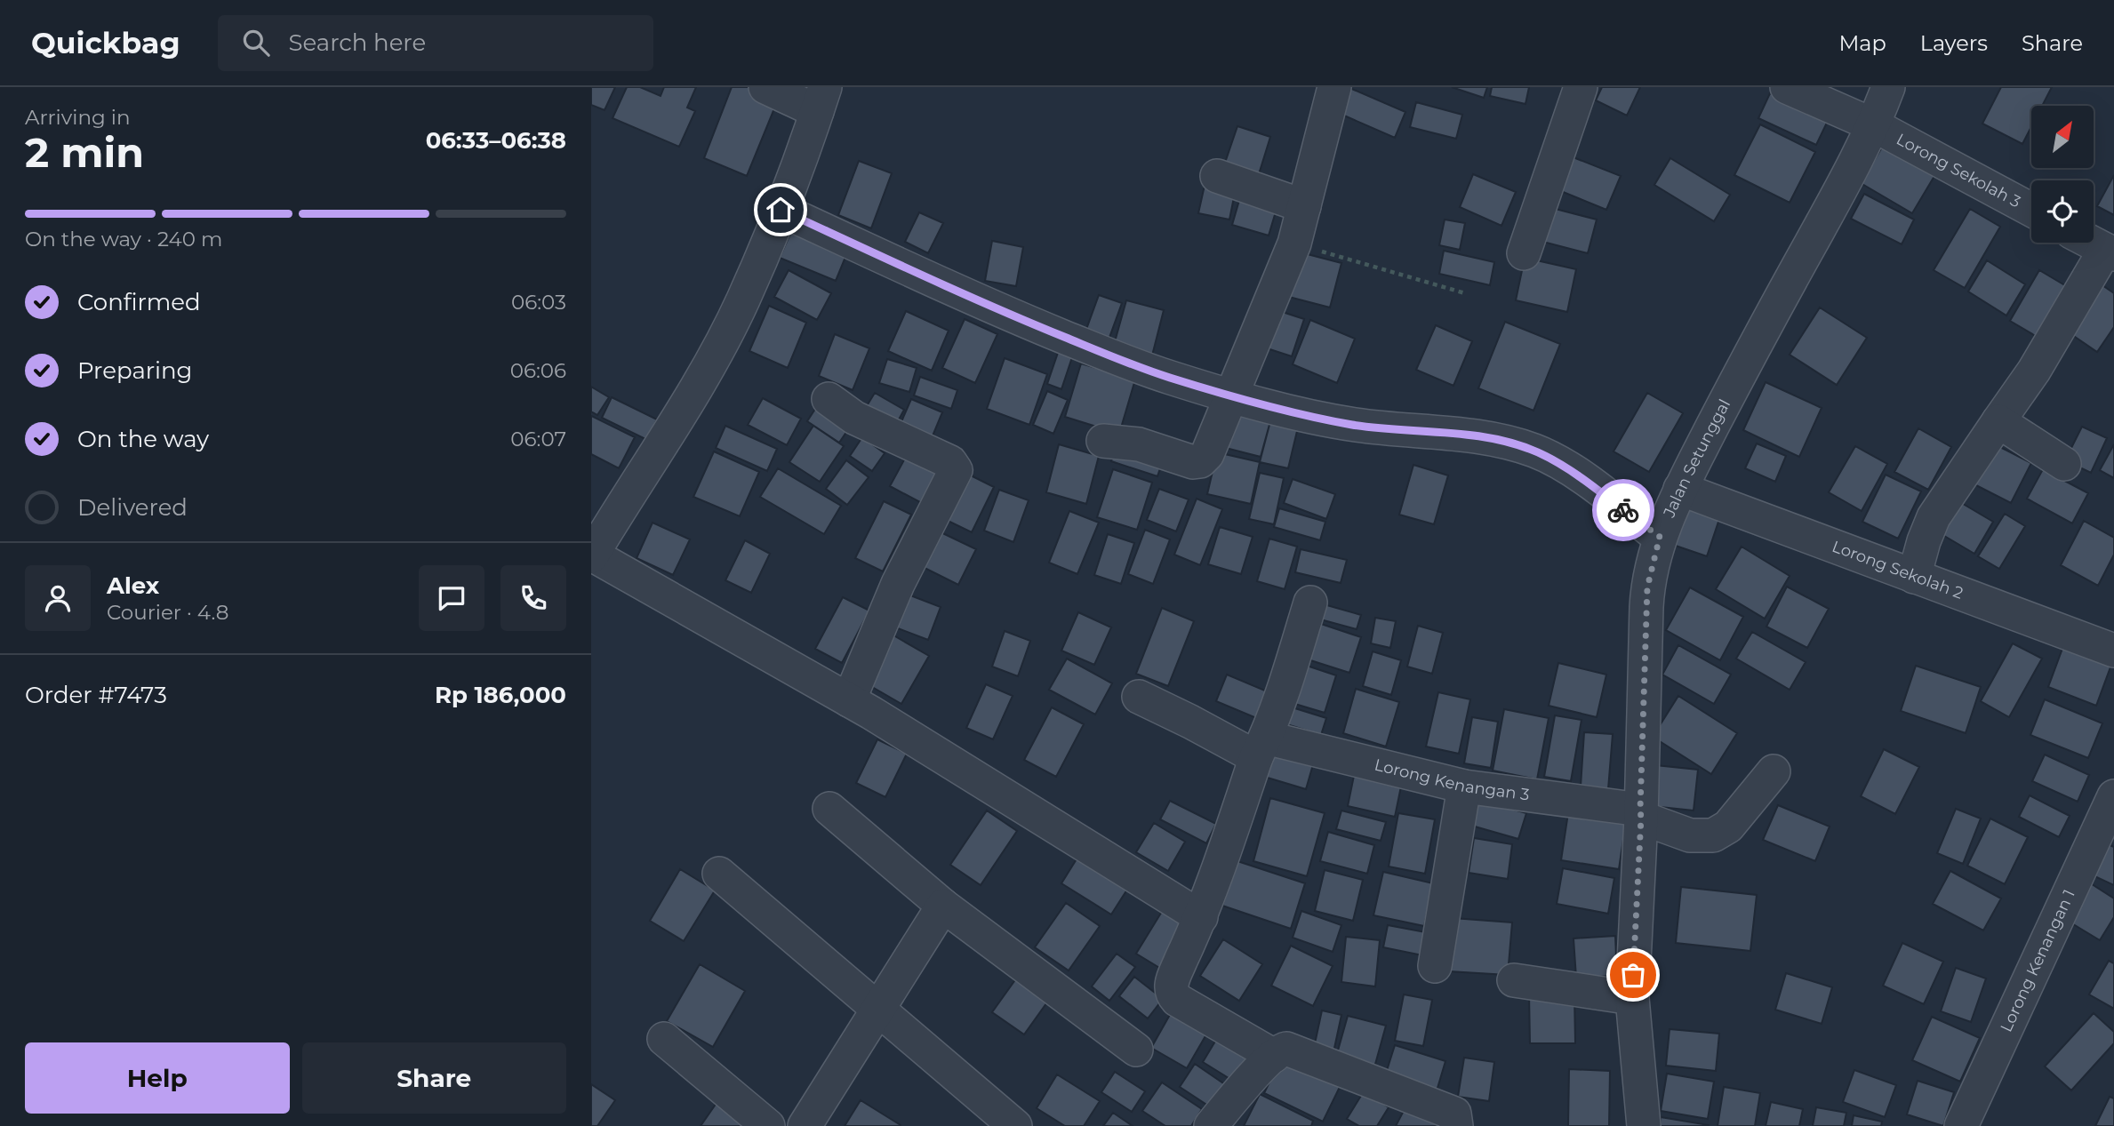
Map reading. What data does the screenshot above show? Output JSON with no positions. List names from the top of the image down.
{
  "streets": {
    "street": [
      "Lorong Sekolah 3",
      "Jalan Setunggal",
      "Lorong Sekolah 2",
      "Lorong Kenangan 3",
      "Lorong Kenangan 1"
    ]
  },
  "crossings": [
    ["Lorong Sekolah 3", "Jalan Setunggal"],
    ["Jalan Setunggal", "Lorong Sekolah 2"],
    ["Jalan Setunggal", "Lorong Kenangan 3"]
  ],
  "north": "top right",
  "page": {
    "header": "Quickbag",
    "search": "Search here",
    "nav": ["Map", "Layers", "Share"],
    "heading": ["2 min", "Arriving in", "06:33–06:38"],
    "panel": [
      "Alex",
      "Courier · 4.8",
      "Order #7473",
      "Rp 186,000"
    ],
    "bar": "On the way · 240 m",
    "list": [
      ["Confirmed", "06:03"],
      ["Preparing", "06:06"],
      ["On the way", "06:07"],
      "Delivered"
    ],
    "buttons": ["Help", "Share"]
  }
}
